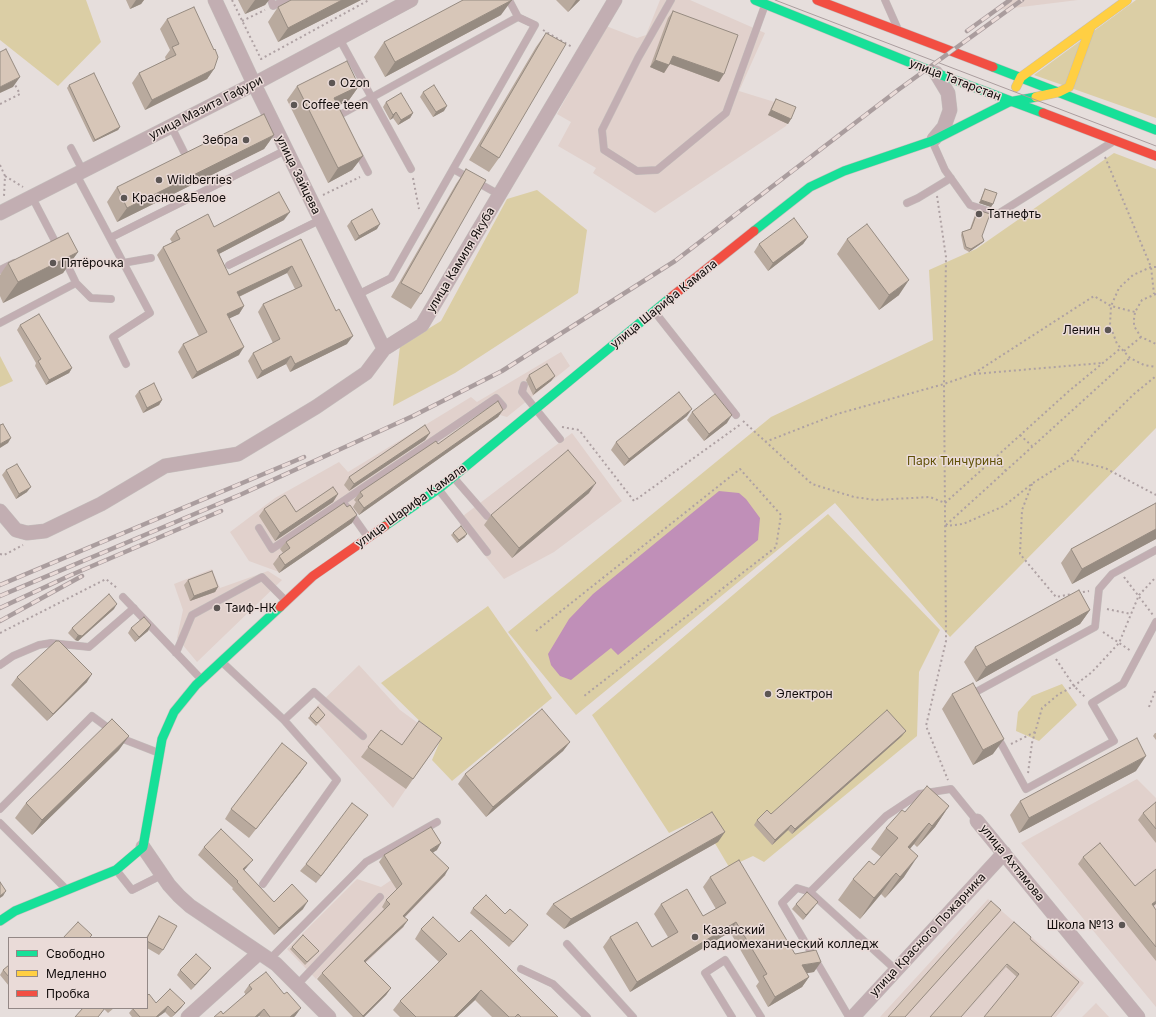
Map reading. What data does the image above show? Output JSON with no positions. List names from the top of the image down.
{
  "streets": {
    "street": [
      "улица Татарстан",
      "улица Мазита Гафури",
      "улица Зайцева",
      "улица Камиля Якуба",
      "улица Шарифа Камала",
      "улица Ахтямова",
      "улица Красного Пожарника"
    ]
  },
  "crossings": [
    ["улица Татарстан", "улица Шарифа Камала"],
    ["улица Мазита Гафури", "улица Зайцева"],
    ["улица Зайцева", "улица Камиля Якуба"],
    ["улица Ахтямова", "улица Красного Пожарника"]
  ],
  "parks": ["Парк Тинчурина"],
  "places": [
    "Ozon",
    "Coffee teen",
    "Зебра",
    "Wildberries",
    "Красное&Белое",
    "Татнефть",
    "Пятёрочка",
    "Ленин",
    "Таиф-НК",
    "Электрон",
    "Школа №13",
    "Казанский радиомеханический колледж"
  ],
  "legend": ["Свободно", "Медленно", "Пробка"]
}
